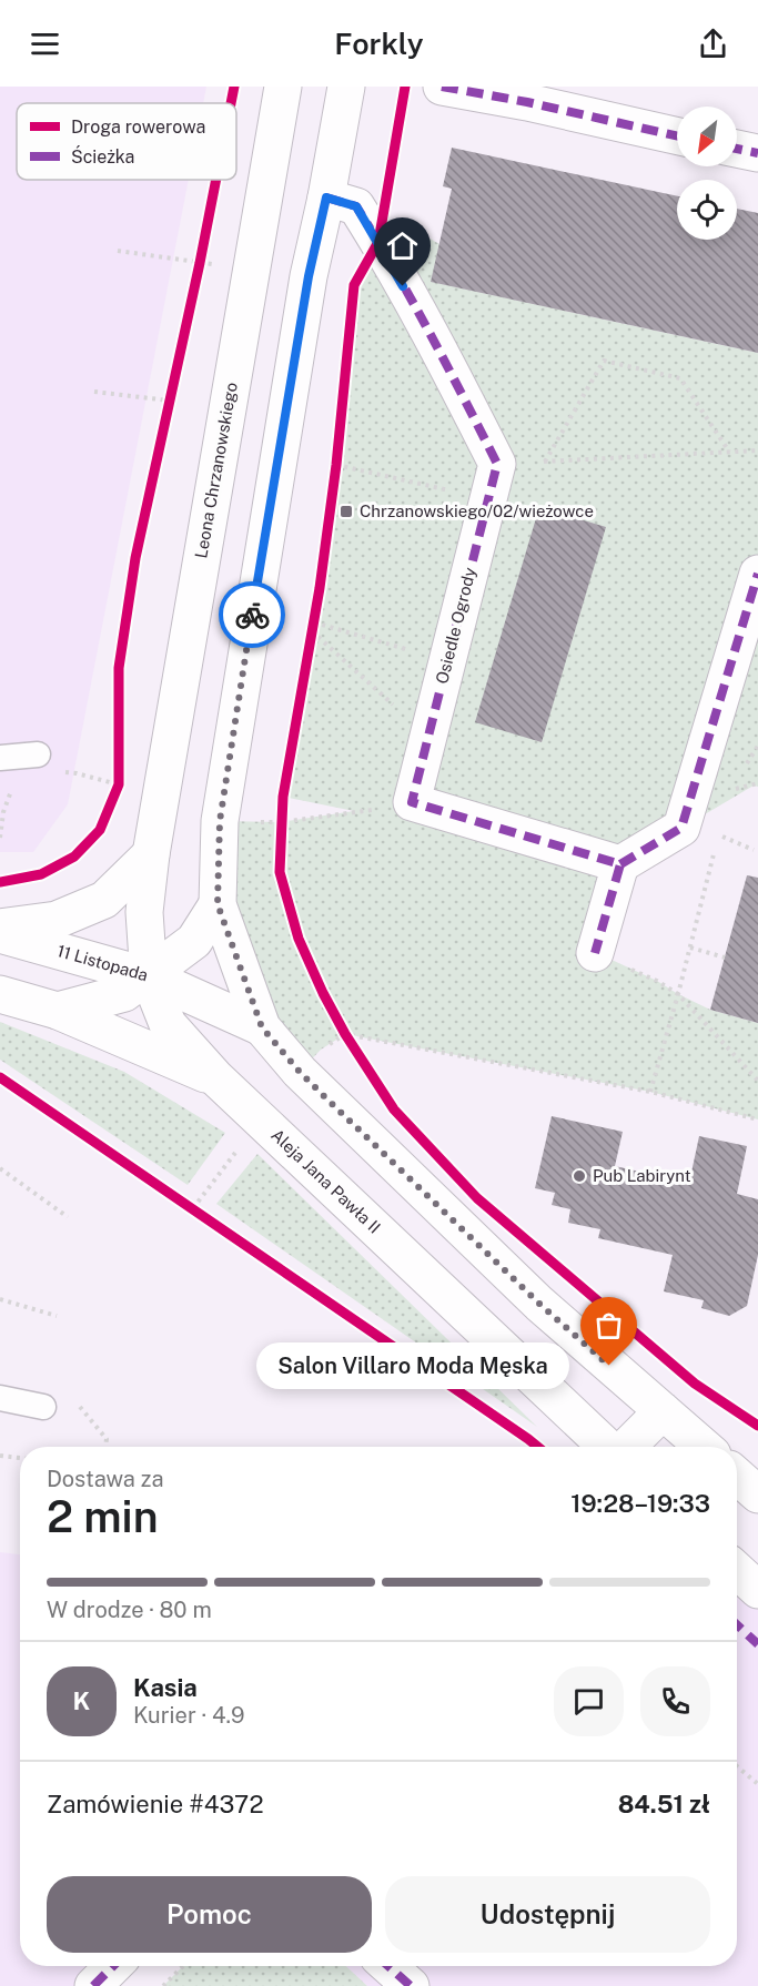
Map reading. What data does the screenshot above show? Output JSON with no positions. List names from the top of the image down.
{
  "streets": {
    "street": [
      "Leona Chrzanowskiego",
      "Osiedle Ogrody",
      "11 Listopada",
      "Aleja Jana Pawła II"
    ]
  },
  "crossings": [
    ["Leona Chrzanowskiego", "11 Listopada"],
    ["Leona Chrzanowskiego", "Aleja Jana Pawła II"],
    ["11 Listopada", "Aleja Jana Pawła II"]
  ],
  "places": {
    "transit": ["Chrzanowskiego/02/wieżowce"],
    "other": ["Pub Labirynt", "Salon Villaro Moda Męska"]
  },
  "legend": ["Droga rowerowa", "Ścieżka"],
  "north": "bottom left",
  "page": {
    "header": "Forkly",
    "bubble": "Salon Villaro Moda Męska",
    "heading": ["2 min", "Dostawa za", "19:28–19:33"],
    "panel": [
      "Kasia",
      "Kurier · 4.9",
      "Zamówienie #4372",
      "84.51 zł"
    ],
    "bar": "W drodze · 80 m",
    "round": "K",
    "buttons": ["Pomoc", "Udostępnij"]
  }
}
